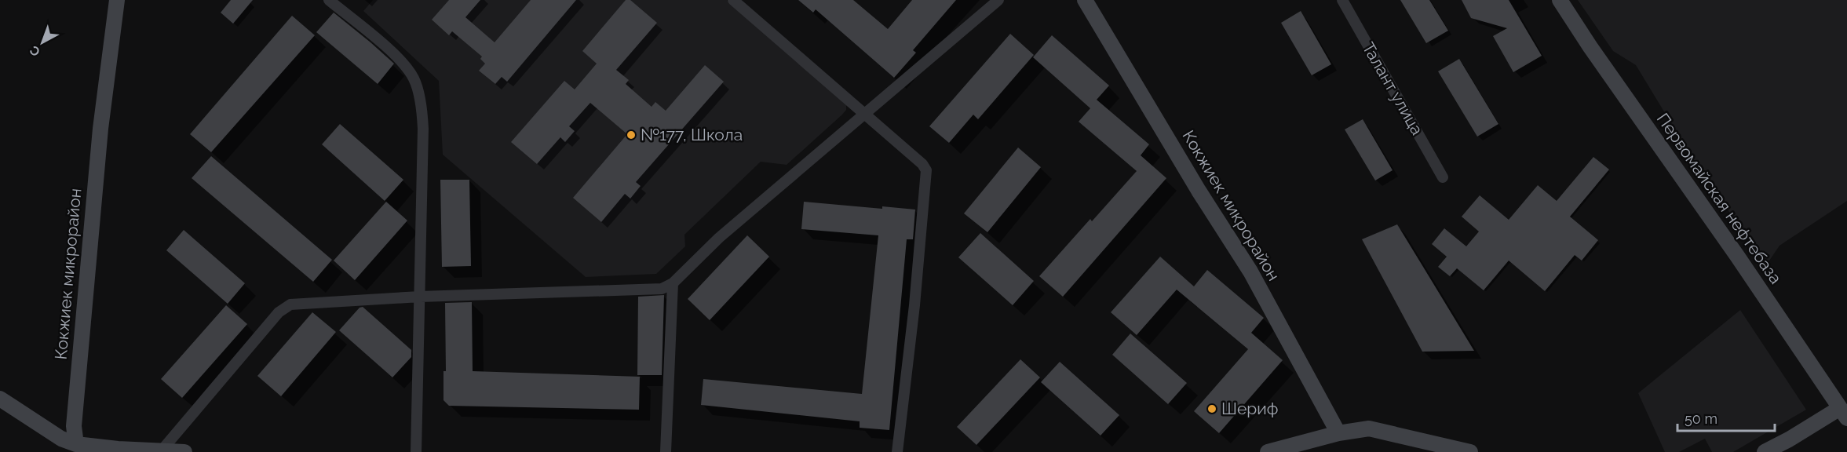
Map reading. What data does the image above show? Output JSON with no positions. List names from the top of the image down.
{
  "streets": {
    "street": ["Талант улица", "Первомайская нефтебаза", "Кокжиек микрорайон"]
  },
  "places": ["№177, Школа", "Шериф"],
  "scale_bar": "50 m",
  "north": "bottom left"
}
